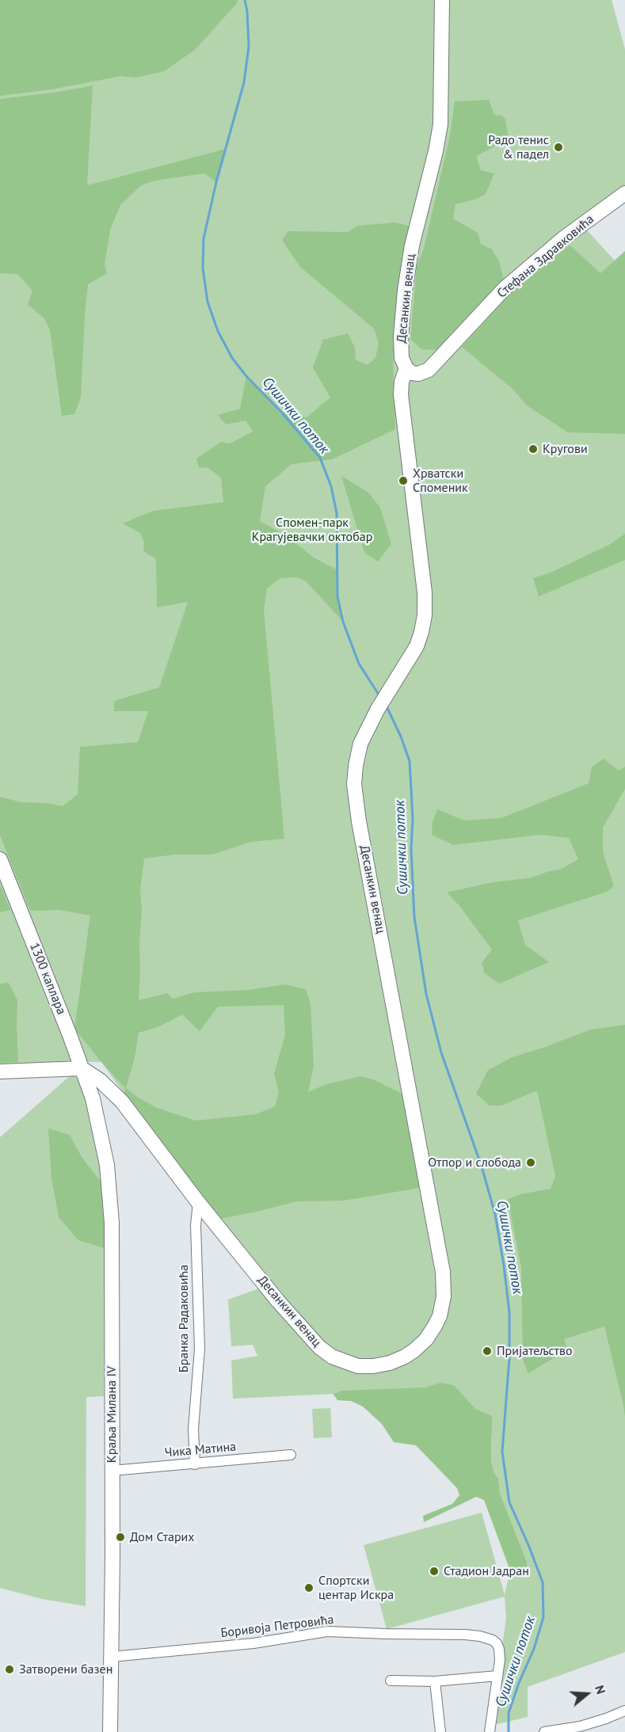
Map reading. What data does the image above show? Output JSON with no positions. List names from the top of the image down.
{
  "streets": {
    "street": [
      "Стефана Здравковића",
      "Десанкин венац",
      "1300 каплара",
      "Бранка Радаковића",
      "Краља Милана IV",
      "Чика Матина",
      "Боривоја Петровића"
    ]
  },
  "crossings": [
    ["Стефана Здравковића", "Десанкин венац"],
    ["Десанкин венац", "1300 каплара"],
    ["Десанкин венац", "Бранка Радаковића"],
    ["1300 каплара", "Краља Милана IV"],
    ["Бранка Радаковића", "Чика Матина"],
    ["Краља Милана IV", "Чика Матина"],
    ["Краља Милана IV", "Боривоја Петровића"]
  ],
  "water": ["Сушички поток"],
  "parks": ["Спомен-парк Крагујевачки октобар"],
  "places": [
    "Радо тенис & падел",
    "Кругови",
    "Хрватски Споменик",
    "Отпор и слобода",
    "Пријатељство",
    "Дом Старих",
    "Стадион Јадран",
    "Спортски центар Искра",
    "Затворени базен"
  ],
  "north": "right"
}
